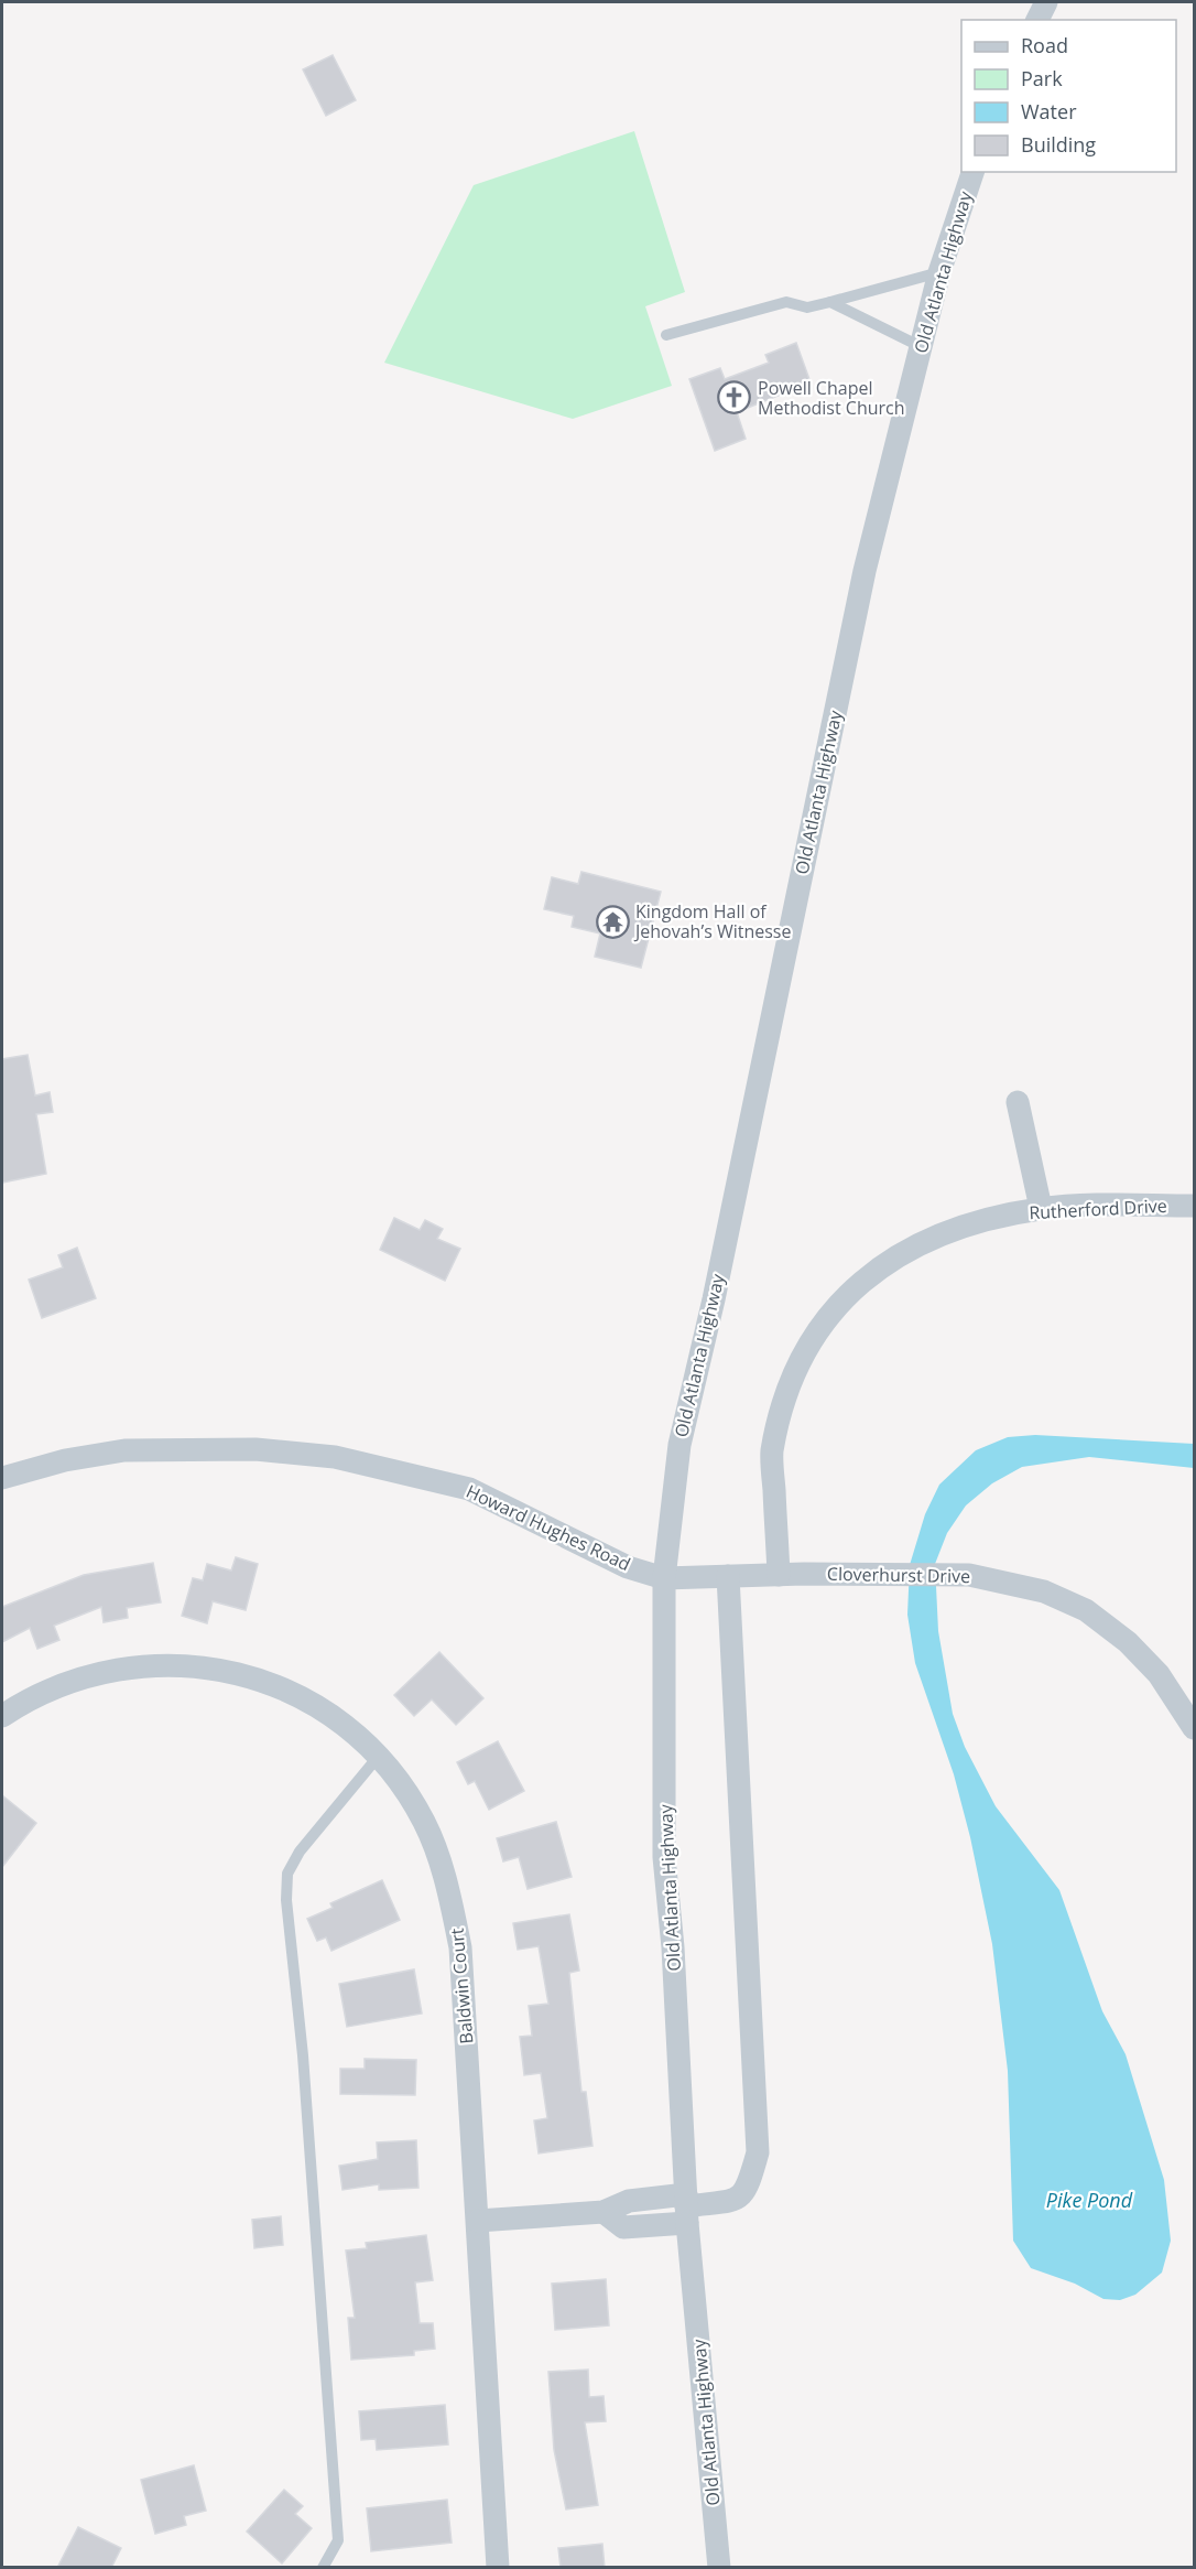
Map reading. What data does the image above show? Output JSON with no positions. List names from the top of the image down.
{
  "streets": {
    "street": [
      "Old Atlanta Highway",
      "Rutherford Drive",
      "Howard Hughes Road",
      "Cloverhurst Drive",
      "Baldwin Court"
    ]
  },
  "crossings": [
    ["Old Atlanta Highway", "Howard Hughes Road"],
    ["Old Atlanta Highway", "Cloverhurst Drive"],
    ["Rutherford Drive", "Cloverhurst Drive"],
    ["Howard Hughes Road", "Cloverhurst Drive"]
  ],
  "water": ["Pike Pond"],
  "places": {
    "church": ["Powell Chapel Methodist Church"],
    "temple": ["Kingdom Hall of Jehovah’s Witnesse"]
  },
  "legend": [
    "Road",
    "Park",
    "Water",
    "Building"
  ]
}
